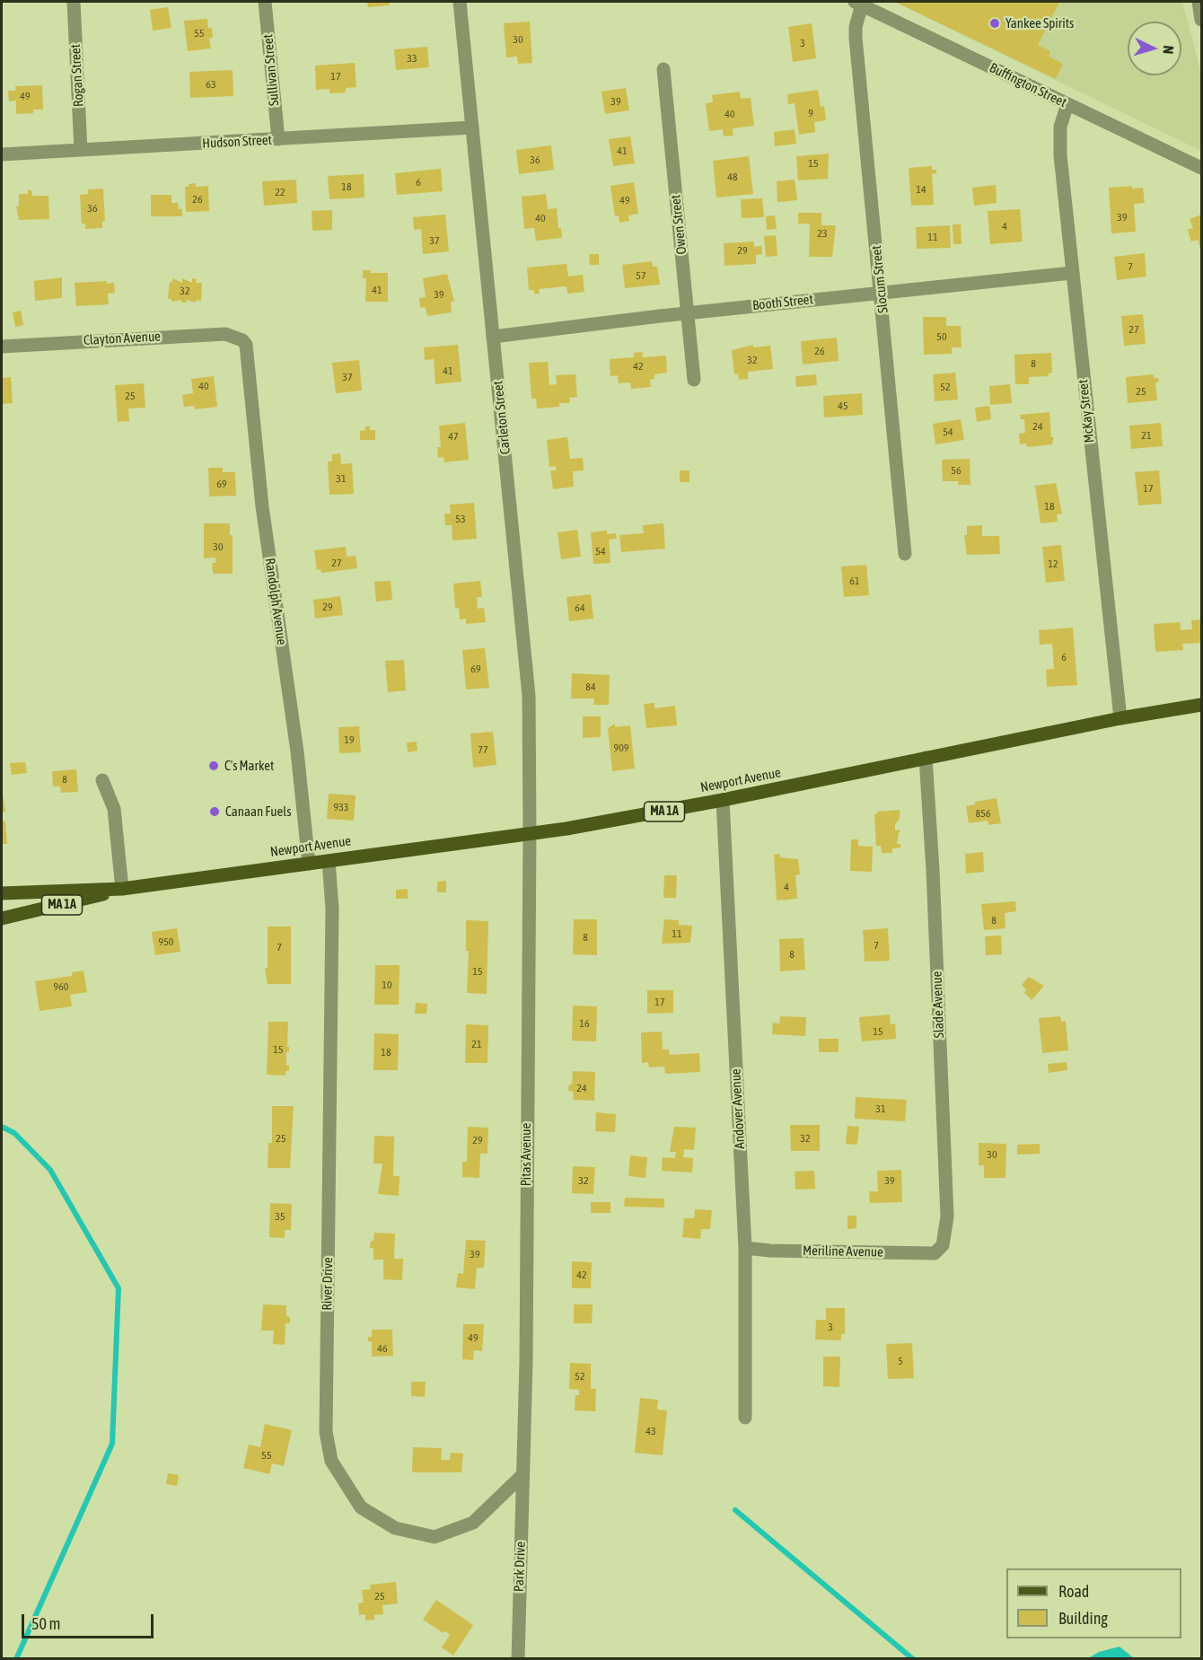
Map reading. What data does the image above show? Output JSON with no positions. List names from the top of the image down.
{
  "streets": {
    "main road": ["Newport Avenue", "MA 1A"],
    "street": [
      "Sullivan Street",
      "Rogan Street",
      "Buffington Street",
      "Hudson Street",
      "Owen Street",
      "Slocum Street",
      "Booth Street",
      "Clayton Avenue",
      "McKay Street",
      "Carleton Street",
      "Randolph Avenue",
      "Slade Avenue",
      "Andover Avenue",
      "Pitas Avenue",
      "Meriline Avenue",
      "River Drive",
      "Park Drive"
    ]
  },
  "crossings": [
    ["Sullivan Street", "Hudson Street"],
    ["Rogan Street", "Hudson Street"],
    ["Buffington Street", "Slocum Street"],
    ["Buffington Street", "McKay Street"],
    ["Hudson Street", "Carleton Street"],
    ["Owen Street", "Booth Street"],
    ["Slocum Street", "Booth Street"],
    ["Booth Street", "McKay Street"],
    ["Booth Street", "Carleton Street"],
    ["Clayton Avenue", "Randolph Avenue"],
    ["McKay Street", "Newport Avenue"],
    ["Carleton Street", "Newport Avenue"],
    ["Carleton Street", "Pitas Avenue"],
    ["Randolph Avenue", "Newport Avenue"],
    ["Newport Avenue", "Slade Avenue"],
    ["Newport Avenue", "Andover Avenue"],
    ["Newport Avenue", "Pitas Avenue"],
    ["Newport Avenue", "River Drive"],
    ["Slade Avenue", "Meriline Avenue"],
    ["Andover Avenue", "Meriline Avenue"],
    ["Pitas Avenue", "River Drive"],
    ["Pitas Avenue", "Park Drive"],
    ["River Drive", "Park Drive"]
  ],
  "places": ["Yankee Spirits", "C's Market", "Canaan Fuels"],
  "house_numbers": [
    "55",
    "30",
    "3",
    "33",
    "17",
    "63",
    "49",
    "39",
    "9",
    "40",
    "41",
    "36",
    "15",
    "48",
    "6",
    "18",
    "14",
    "22",
    "26",
    "49",
    "36",
    "39",
    "40",
    "4",
    "23",
    "11",
    "37",
    "29",
    "7",
    "57",
    "41",
    "32",
    "39",
    "27",
    "50",
    "26",
    "32",
    "8",
    "42",
    "41",
    "37",
    "40",
    "52",
    "25",
    "25",
    "45",
    "24",
    "54",
    "21",
    "47",
    "56",
    "31",
    "69",
    "17",
    "18",
    "53",
    "30",
    "54",
    "27",
    "12",
    "61",
    "29",
    "64",
    "6",
    "69",
    "84",
    "19",
    "909",
    "77",
    "8",
    "933",
    "856",
    "4",
    "8",
    "11",
    "8",
    "950",
    "7",
    "7",
    "8",
    "15",
    "10",
    "960",
    "17",
    "16",
    "15",
    "21",
    "15",
    "18",
    "24",
    "31",
    "25",
    "32",
    "29",
    "30",
    "32",
    "39",
    "35",
    "39",
    "42",
    "3",
    "49",
    "46",
    "5",
    "52",
    "43",
    "55",
    "25"
  ],
  "legend": ["Road", "Building"],
  "scale_bar": "50 m",
  "north": "right"
}
